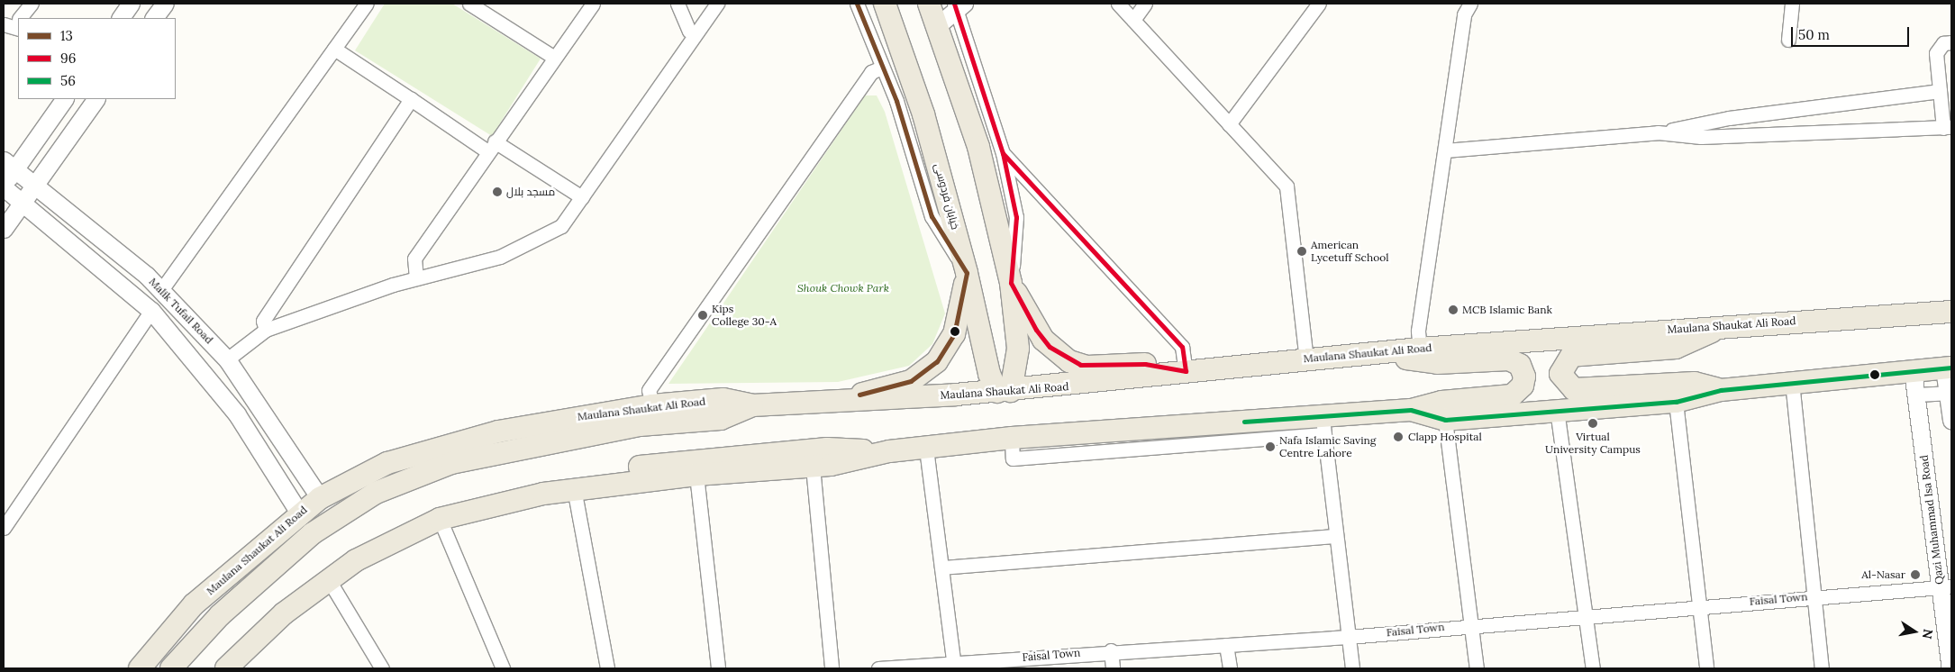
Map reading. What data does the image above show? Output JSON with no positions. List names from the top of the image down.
{
  "streets": {
    "main road": ["خیابان فردوسی", "Maulana Shaukat Ali Road"],
    "street": ["Malik Tufail Road", "Qazi Muhammad Isa Road", "Faisal Town"]
  },
  "crossings": [
    ["خیابان فردوسی", "Maulana Shaukat Ali Road"],
    ["Malik Tufail Road", "Maulana Shaukat Ali Road"],
    ["Qazi Muhammad Isa Road", "Faisal Town"]
  ],
  "parks": ["Shouk Chowk Park"],
  "places": [
    "مسجد بلال",
    "American Lycetuff School",
    "MCB Islamic Bank",
    "Kips College 30-A",
    "Virtual University Campus",
    "Clapp Hospital",
    "Nafa Islamic Saving Centre Lahore",
    "Al-Nasar"
  ],
  "lines": ["transit line 13", "transit line 96", "transit line 56"],
  "legend": ["13", "96", "56"],
  "scale_bar": "50 m",
  "north": "right"
}
